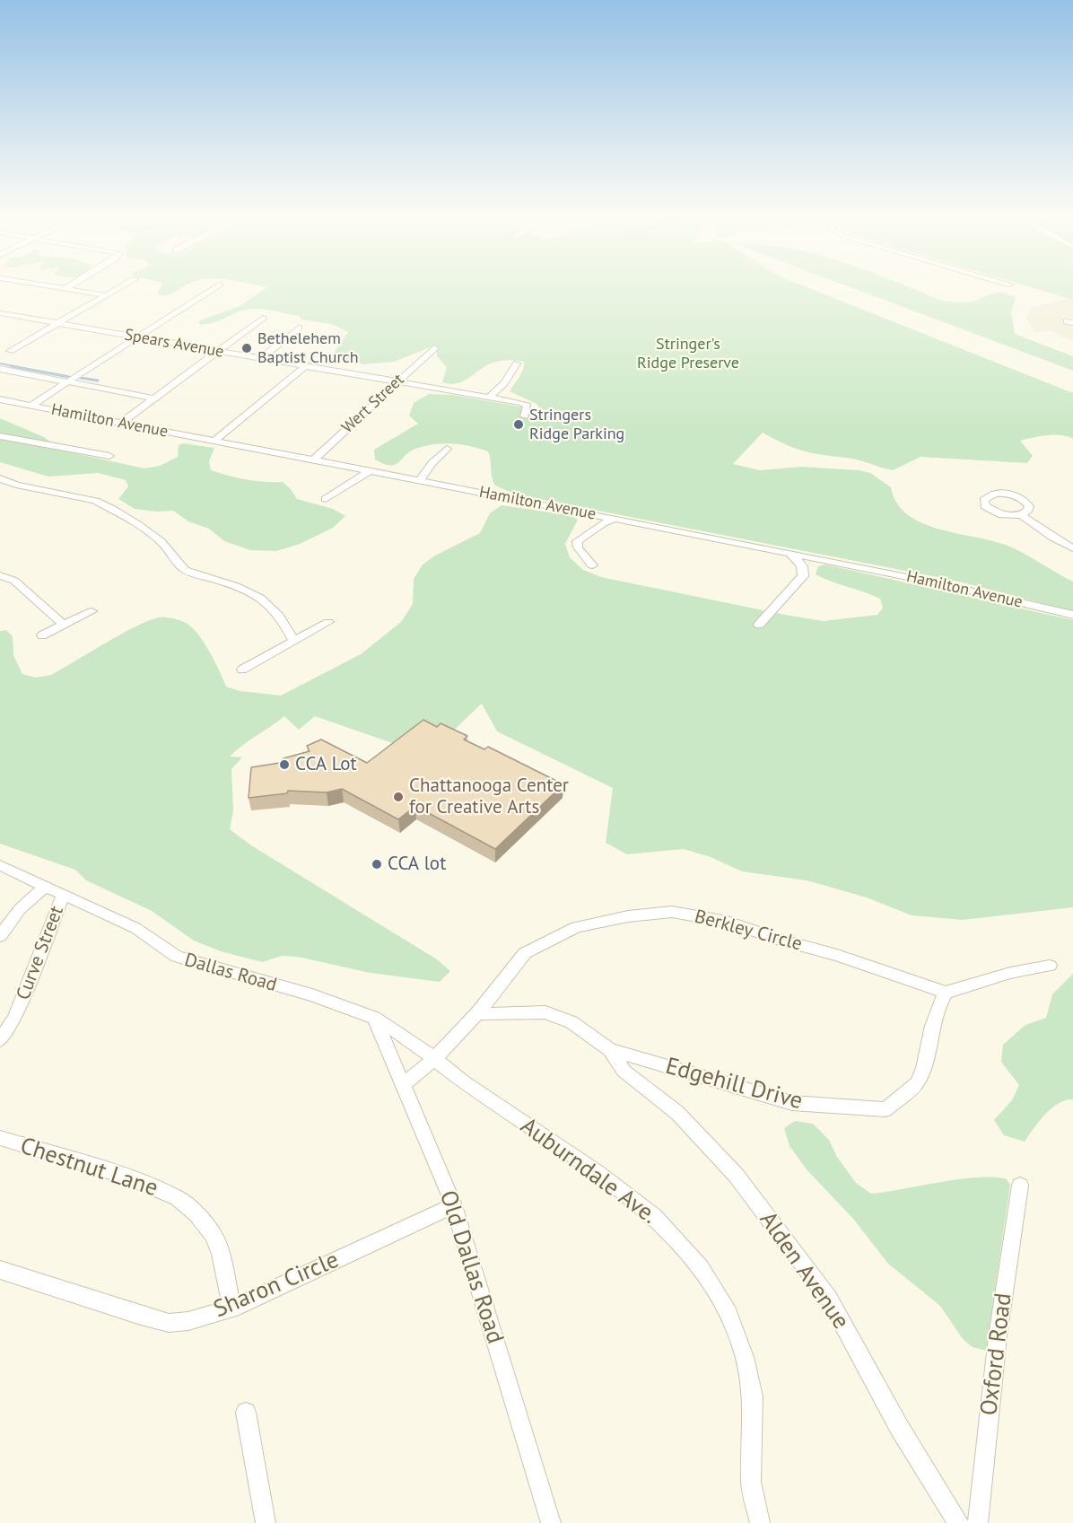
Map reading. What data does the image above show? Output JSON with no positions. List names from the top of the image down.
{
  "streets": {
    "street": [
      "Spears Avenue",
      "Wert Street",
      "Hamilton Avenue",
      "Berkley Circle",
      "Curve Street",
      "Dallas Road",
      "Edgehill Drive",
      "Chestnut Lane",
      "Auburndale Ave.",
      "Old Dallas Road",
      "Alden Avenue",
      "Sharon Circle",
      "Oxford Road"
    ]
  },
  "crossings": [
    ["Spears Avenue", "Wert Street"],
    ["Wert Street", "Hamilton Avenue"],
    ["Berkley Circle", "Dallas Road"],
    ["Berkley Circle", "Edgehill Drive"],
    ["Berkley Circle", "Auburndale Ave."],
    ["Berkley Circle", "Old Dallas Road"],
    ["Curve Street", "Dallas Road"],
    ["Dallas Road", "Auburndale Ave."],
    ["Dallas Road", "Old Dallas Road"],
    ["Edgehill Drive", "Alden Avenue"],
    ["Chestnut Lane", "Sharon Circle"],
    ["Old Dallas Road", "Sharon Circle"]
  ],
  "parks": ["Stringer's Ridge Preserve"],
  "places": [
    "Bethelehem Baptist Church",
    "Stringers Ridge Parking",
    "CCA Lot",
    "Chattanooga Center for Creative Arts",
    "CCA lot"
  ]
}
